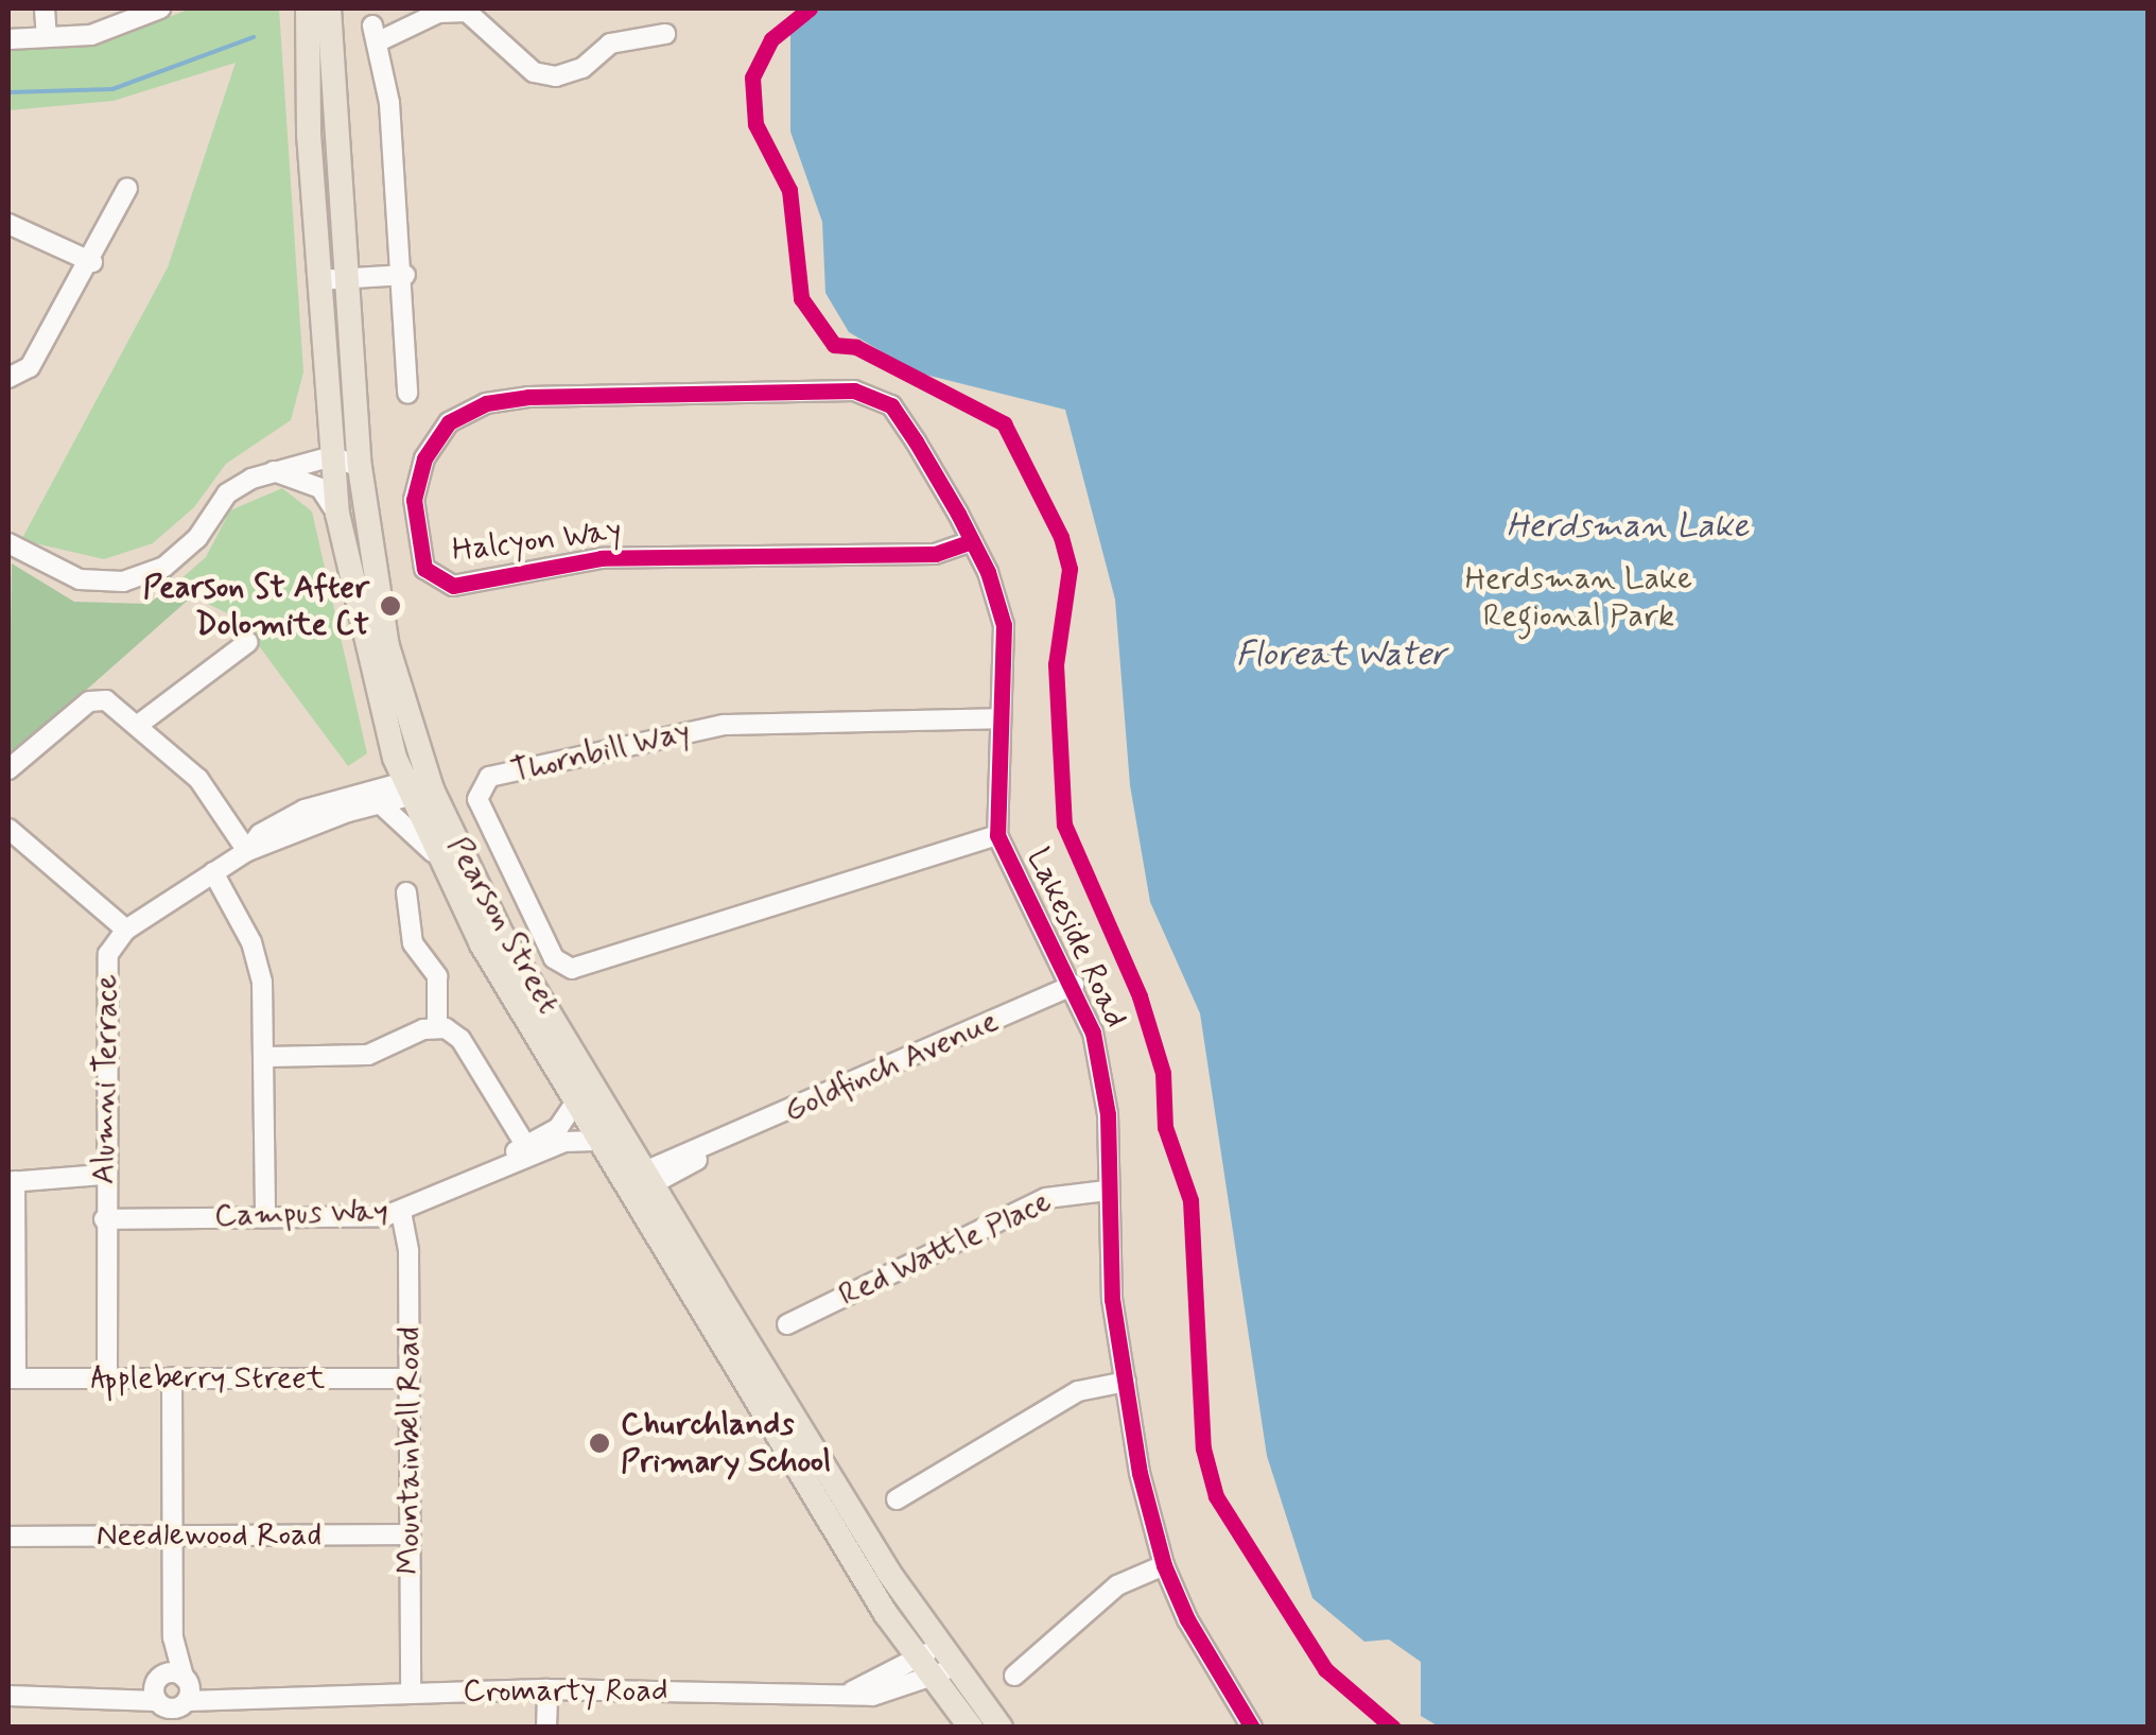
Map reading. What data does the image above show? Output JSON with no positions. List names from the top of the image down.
{
  "streets": {
    "main road": ["Pearson Street"],
    "street": [
      "Halcyon Way",
      "Thornbill Way",
      "Lakeside Road",
      "Goldfinch Avenue",
      "Alumni Terrace",
      "Campus Way",
      "Red Wattle Place",
      "Appleberry Street",
      "Mountainbell Road",
      "Needlewood Road",
      "Cromarty Road"
    ]
  },
  "crossings": [
    ["Halcyon Way", "Lakeside Road"],
    ["Thornbill Way", "Lakeside Road"],
    ["Pearson Street", "Goldfinch Avenue"],
    ["Pearson Street", "Alumni Terrace"],
    ["Pearson Street", "Campus Way"],
    ["Pearson Street", "Cromarty Road"],
    ["Lakeside Road", "Goldfinch Avenue"],
    ["Lakeside Road", "Red Wattle Place"],
    ["Alumni Terrace", "Campus Way"],
    ["Alumni Terrace", "Appleberry Street"],
    ["Campus Way", "Mountainbell Road"],
    ["Appleberry Street", "Mountainbell Road"],
    ["Mountainbell Road", "Needlewood Road"],
    ["Mountainbell Road", "Cromarty Road"]
  ],
  "water": ["Herdsman Lake", "Floreat Water"],
  "parks": ["Herdsman Lake Regional Park"],
  "places": ["Pearson St After Dolomite Ct", "Churchlands Primary School"]
}
